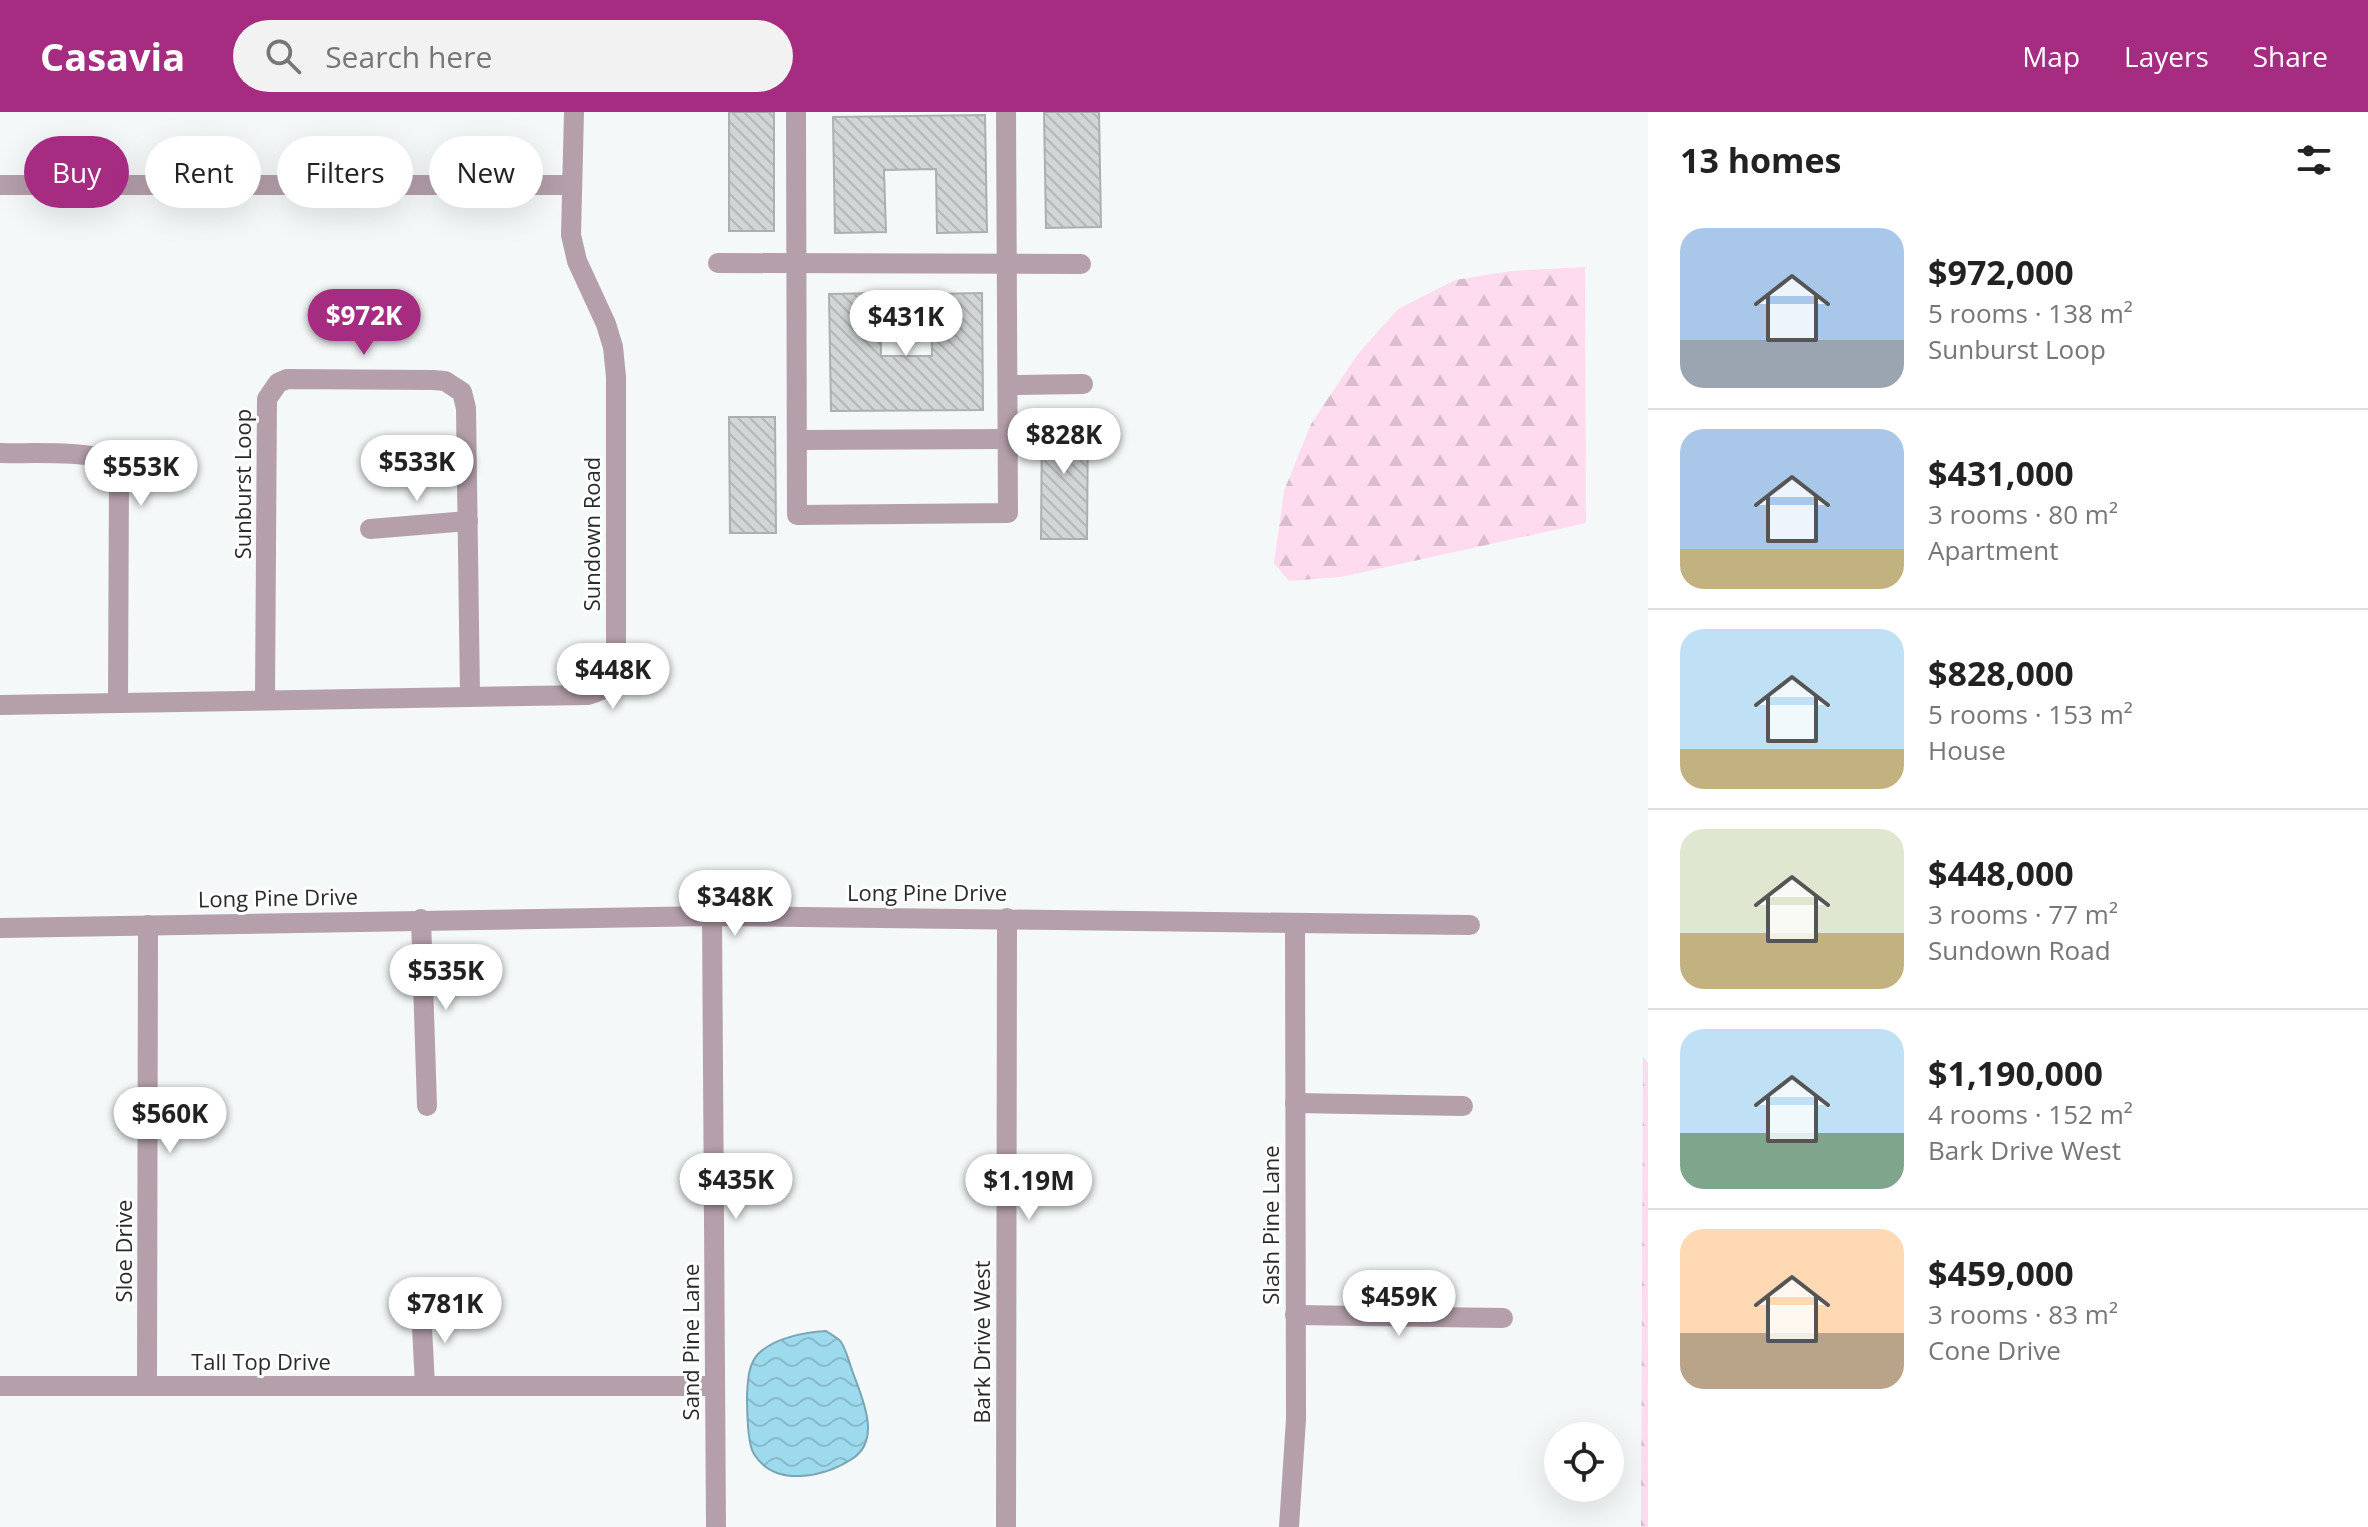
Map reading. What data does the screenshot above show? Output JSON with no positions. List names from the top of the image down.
{
  "streets": {
    "street": [
      "Sunburst Loop",
      "Sundown Road",
      "Long Pine Drive",
      "Slash Pine Lane",
      "Sloe Drive",
      "Sand Pine Lane",
      "Bark Drive West",
      "Tall Top Drive"
    ]
  },
  "crossings": [
    ["Sunburst Loop", "Sundown Road"],
    ["Long Pine Drive", "Slash Pine Lane"],
    ["Long Pine Drive", "Sloe Drive"],
    ["Long Pine Drive", "Sand Pine Lane"],
    ["Long Pine Drive", "Bark Drive West"],
    ["Sloe Drive", "Tall Top Drive"],
    ["Sand Pine Lane", "Tall Top Drive"]
  ],
  "page": {
    "header": "Casavia",
    "search": "Search here",
    "nav": ["Map", "Layers", "Share"],
    "heading": "13 homes",
    "chip": [
      "Buy",
      "Rent",
      "Filters",
      "New"
    ],
    "list": [
      {
        "name": "$972,000",
        "note": "5 rooms · 138 m² · Sunburst Loop"
      },
      {
        "name": "$431,000",
        "note": "3 rooms · 80 m² · Apartment"
      },
      {
        "name": "$828,000",
        "note": "5 rooms · 153 m² · House"
      },
      {
        "name": "$448,000",
        "note": "3 rooms · 77 m² · Sundown Road"
      },
      {
        "name": "$1,190,000",
        "note": "4 rooms · 152 m² · Bark Drive West"
      },
      {
        "name": "$459,000",
        "note": "3 rooms · 83 m² · Cone Drive"
      }
    ],
    "price": [
      "$972K",
      "$431K",
      "$828K",
      "$533K",
      "$553K",
      "$448K",
      "$348K",
      "$535K",
      "$560K",
      "$435K",
      "$1.19M",
      "$459K",
      "$781K"
    ]
  }
}
